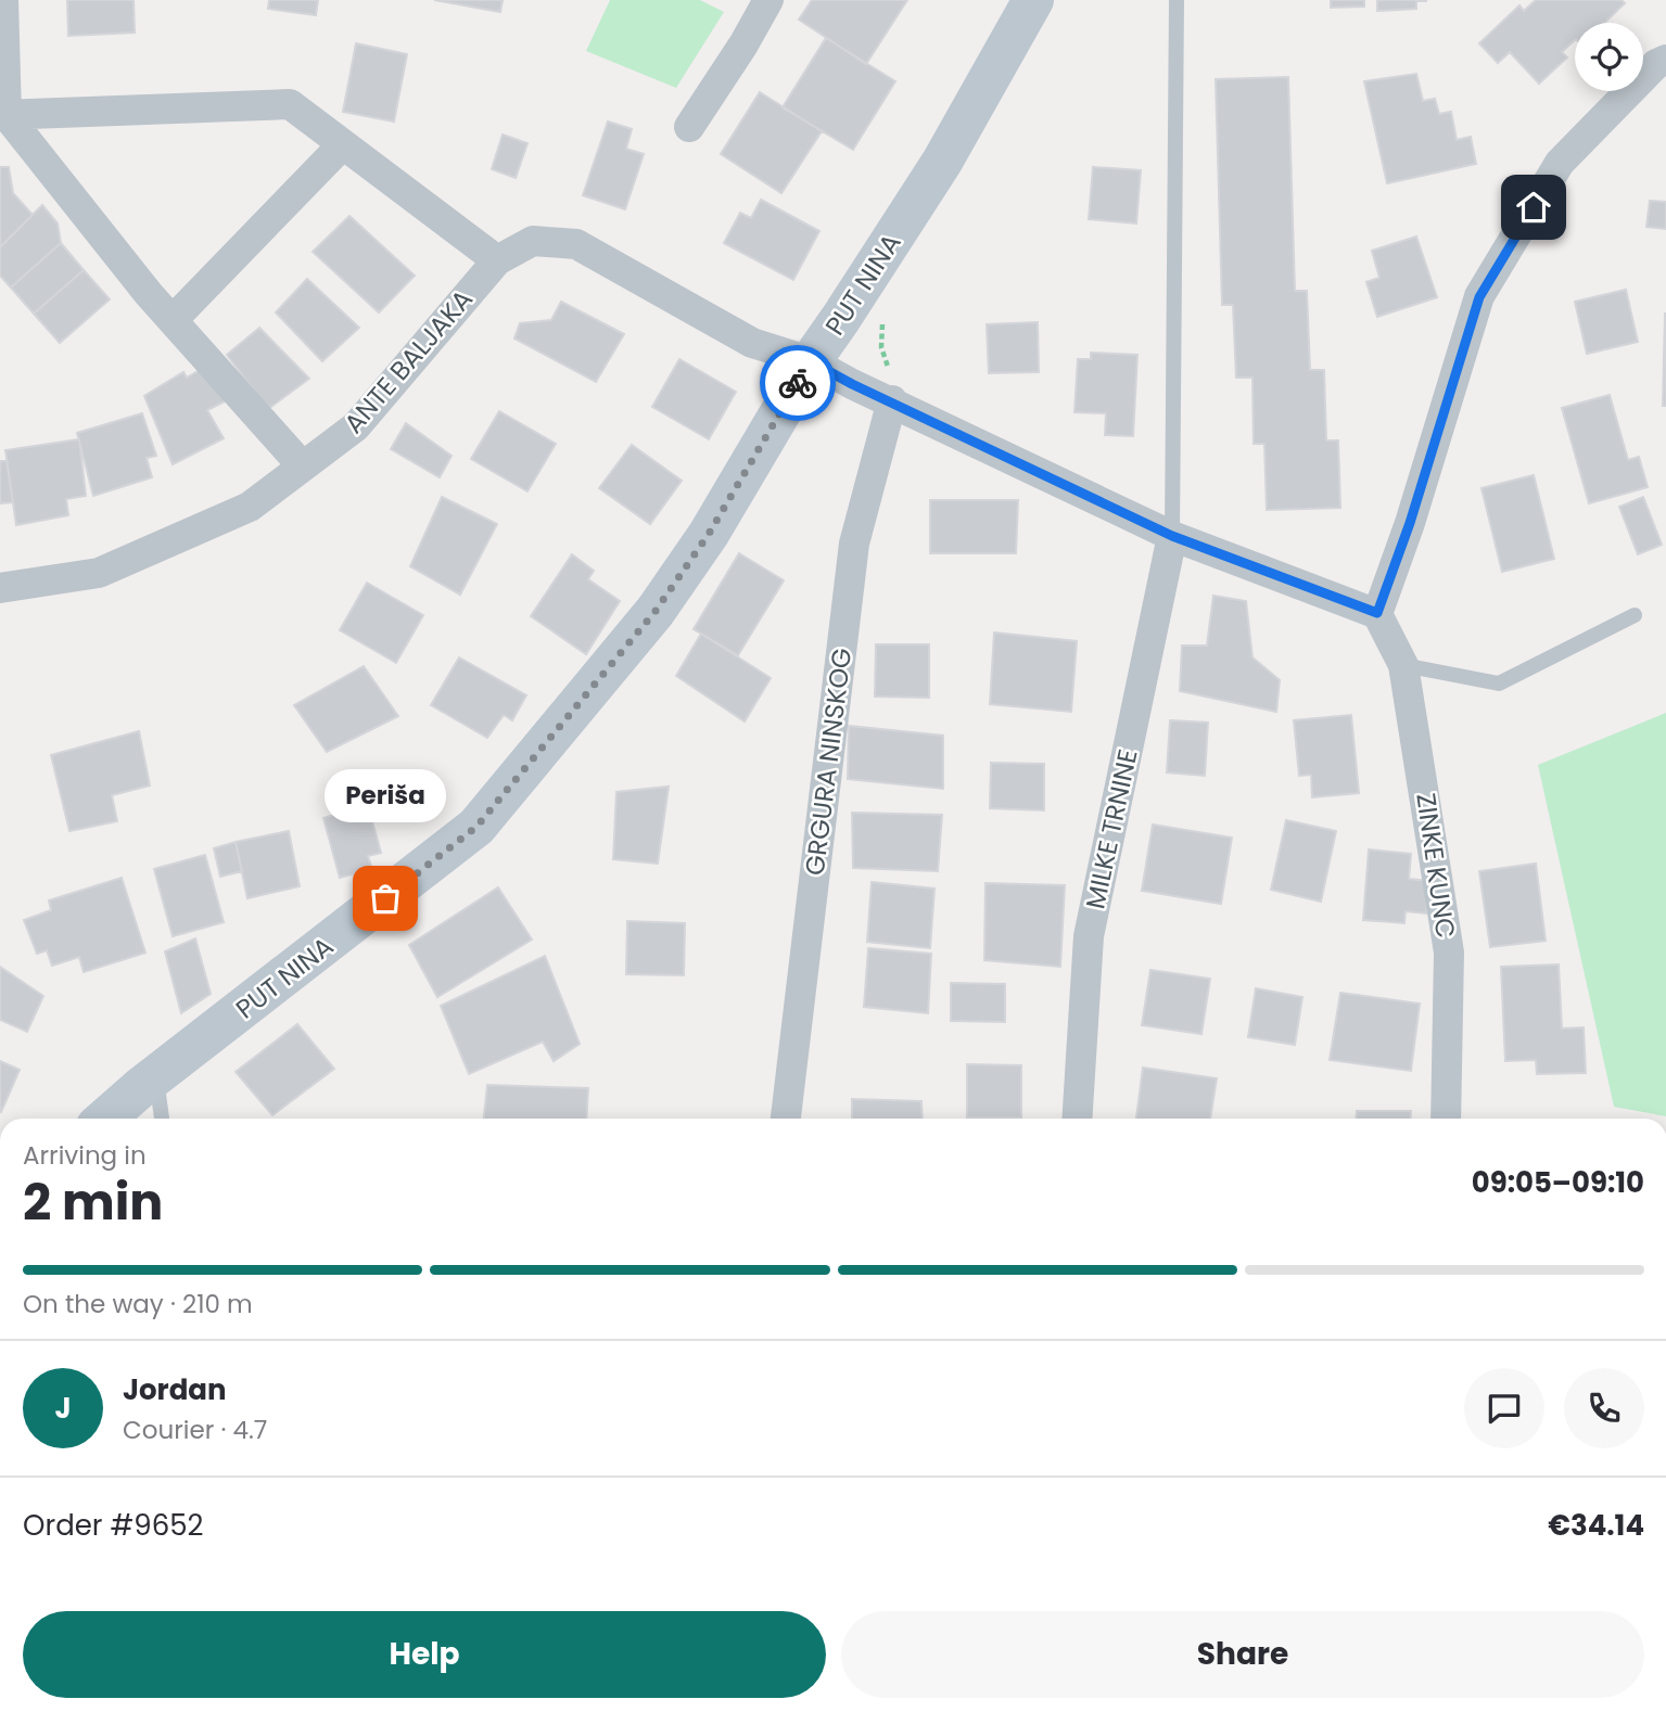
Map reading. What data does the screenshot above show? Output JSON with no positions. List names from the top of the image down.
{
  "streets": {
    "main road": ["PUT NINA"],
    "street": [
      "ANTE BALJAKA",
      "GRGURA NINSKOG",
      "MILKE TRNINE",
      "ZINKE KUNC"
    ]
  },
  "crossings": [
    ["PUT NINA", "ANTE BALJAKA"],
    ["ANTE BALJAKA", "GRGURA NINSKOG"],
    ["ANTE BALJAKA", "MILKE TRNINE"],
    ["ANTE BALJAKA", "ZINKE KUNC"]
  ],
  "places": ["Periša"],
  "page": {
    "bubble": "Periša",
    "heading": ["2 min", "Arriving in", "09:05–09:10"],
    "panel": [
      "Jordan",
      "Courier · 4.7",
      "Order #9652",
      "€34.14"
    ],
    "bar": "On the way · 210 m",
    "round": "J",
    "buttons": ["Help", "Share"]
  }
}
